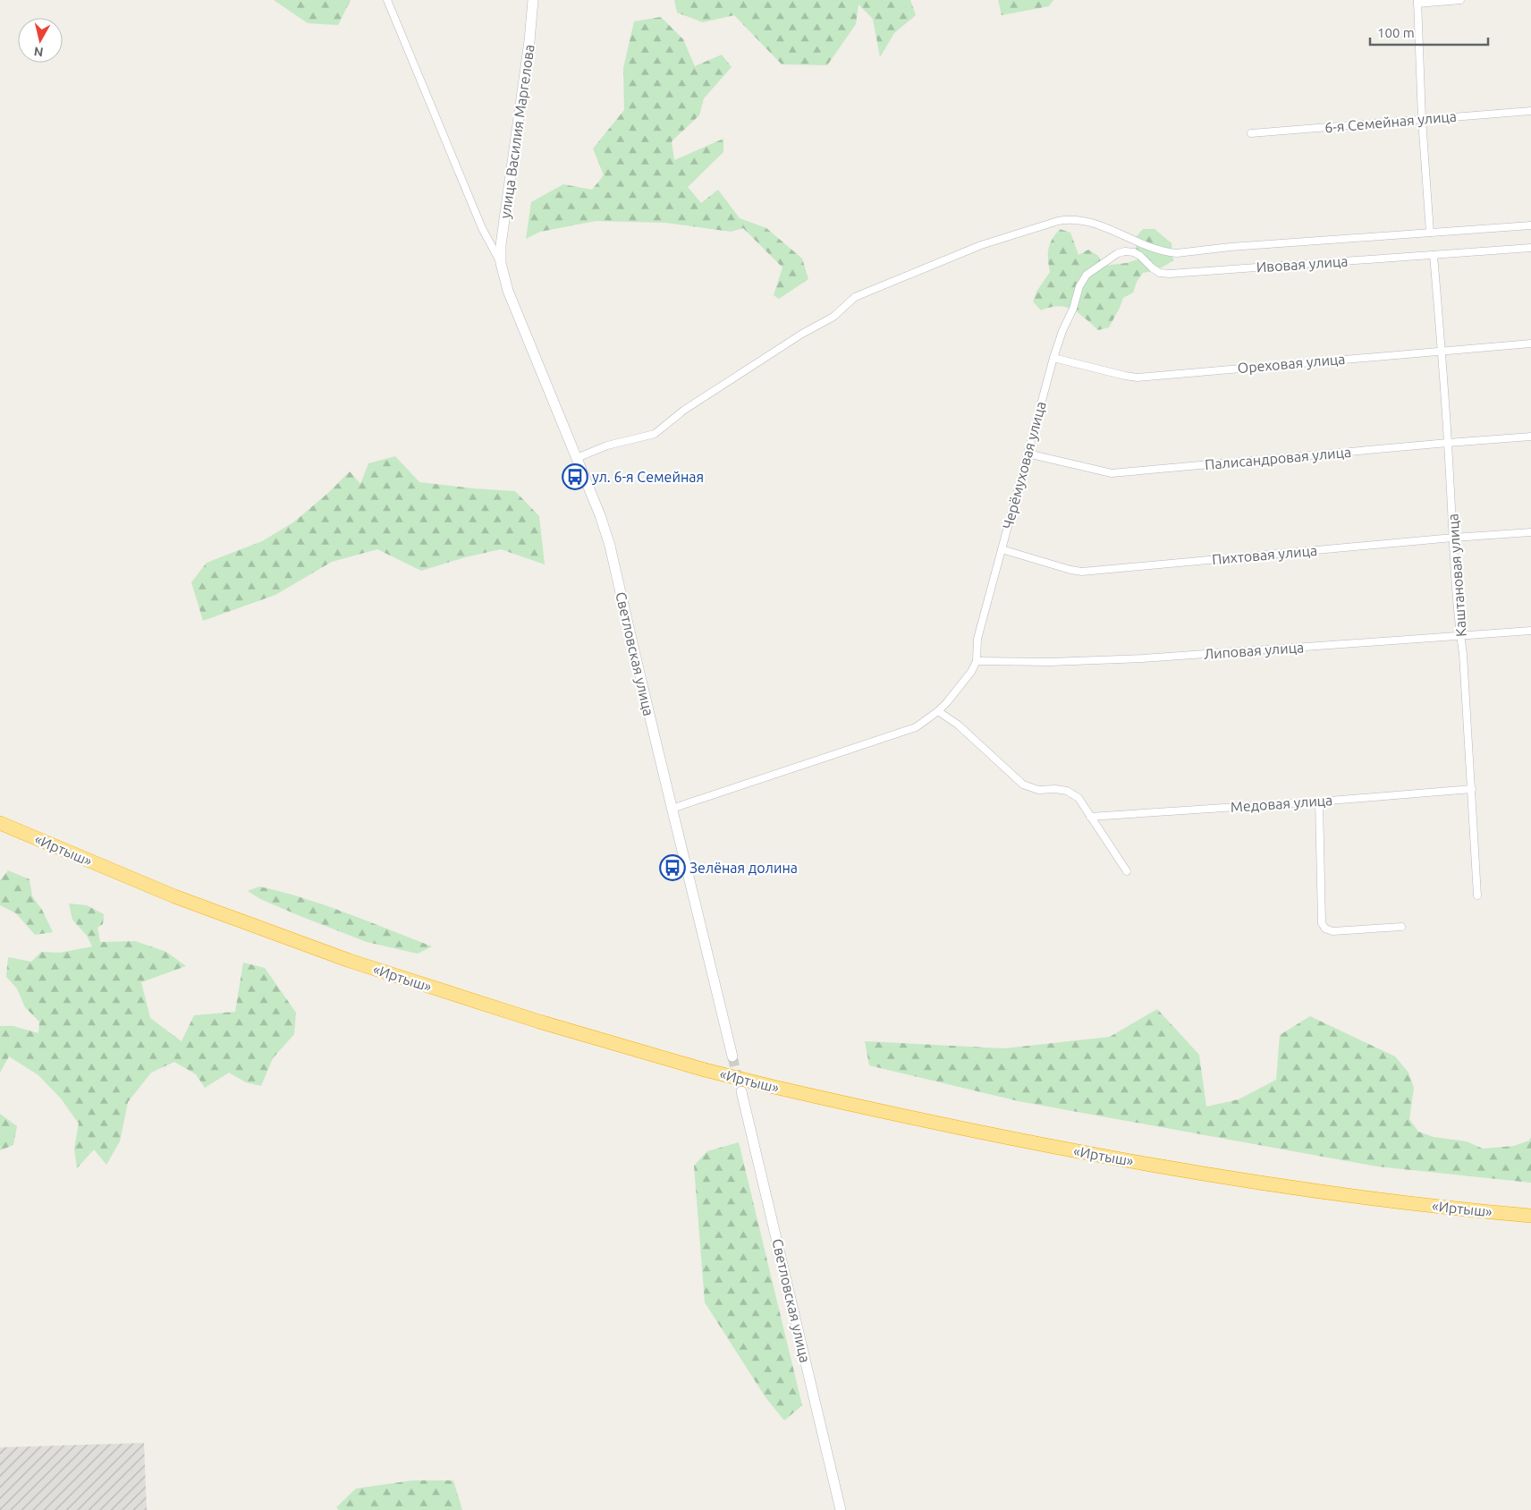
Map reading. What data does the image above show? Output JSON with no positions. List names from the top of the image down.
{
  "streets": {
    "highway": ["«Иртыш»"],
    "street": [
      "6-я Семейная улица",
      "улица Василия Маргелова",
      "Ивовая улица",
      "Ореховая улица",
      "Палисандровая улица",
      "Черёмуховая улица",
      "Пихтовая улица",
      "Каштановая улица",
      "Липовая улица",
      "Светловская улица",
      "Медовая улица"
    ]
  },
  "crossings": [
    ["улица Василия Маргелова", "Светловская улица"],
    ["Ивовая улица", "Черёмуховая улица"],
    ["Ивовая улица", "Каштановая улица"],
    ["Ивовая улица", "Светловская улица"],
    ["Ореховая улица", "Черёмуховая улица"],
    ["Ореховая улица", "Каштановая улица"],
    ["Палисандровая улица", "Черёмуховая улица"],
    ["Палисандровая улица", "Каштановая улица"],
    ["Черёмуховая улица", "Пихтовая улица"],
    ["Черёмуховая улица", "Липовая улица"],
    ["Пихтовая улица", "Каштановая улица"],
    ["Каштановая улица", "Липовая улица"],
    ["Каштановая улица", "Медовая улица"]
  ],
  "places": {
    "bus stop": ["ул. 6-я Семейная", "Зелёная долина"]
  },
  "scale_bar": "100 m",
  "north": "bottom"
}
